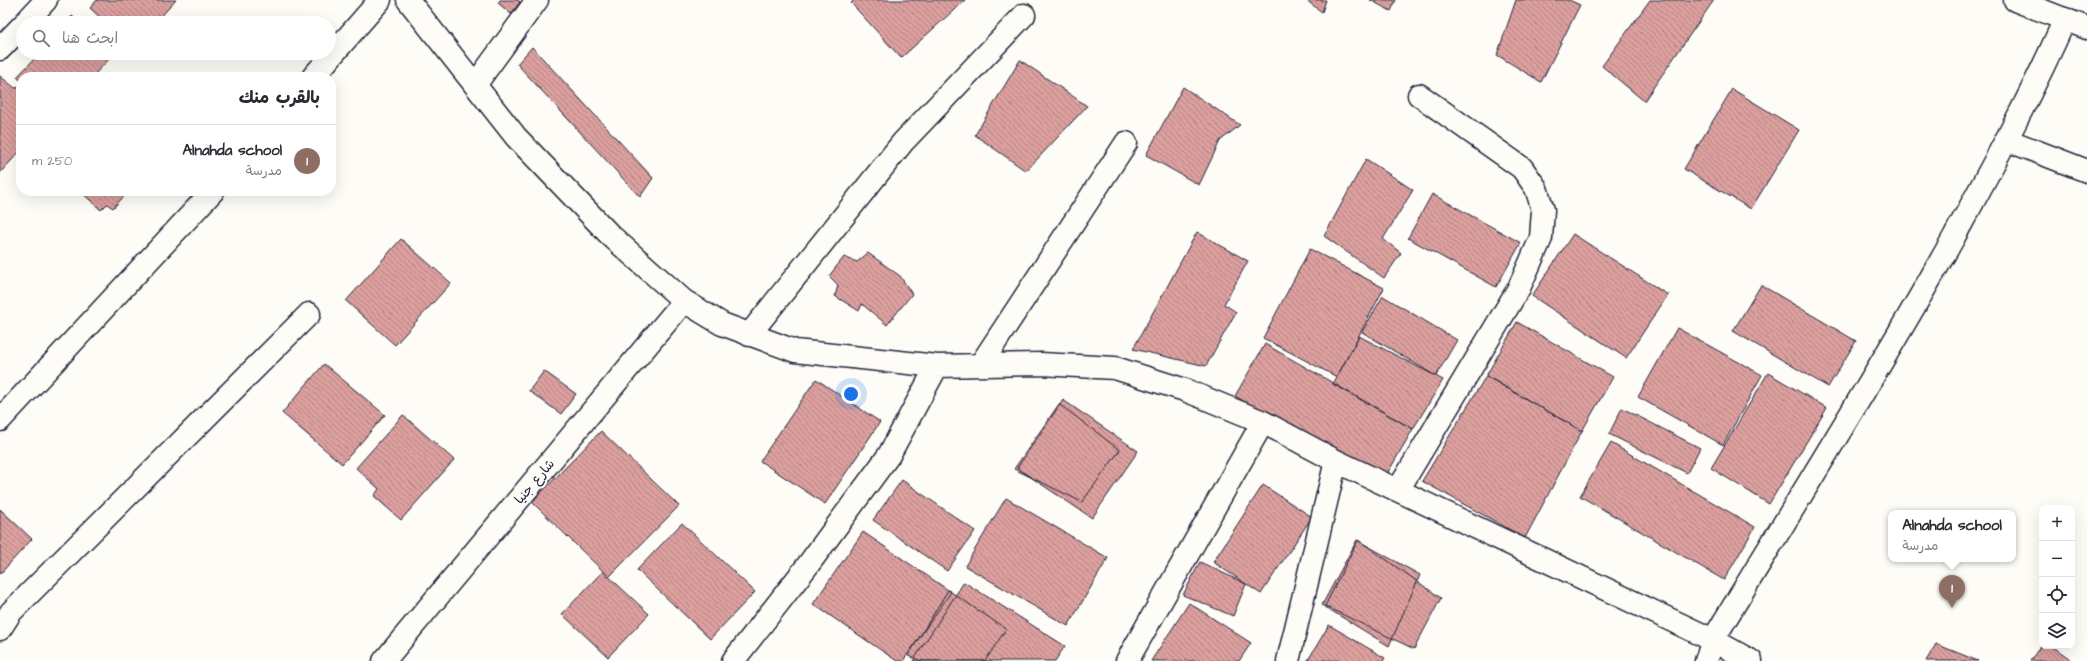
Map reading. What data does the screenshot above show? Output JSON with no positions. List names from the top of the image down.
{
  "streets": {
    "street": ["شارع جنيا"]
  },
  "page": {
    "search": "ابحث هنا",
    "heading": "بالقرب منك",
    "list": [
      {
        "mark": "1",
        "name": "Alnahda school",
        "note": "مدرسة",
        "value": "250 m"
      }
    ],
    "map_buttons": ["+", "−"],
    "popup": ["Alnahda school", "مدرسة"],
    "pins": "1"
  }
}
